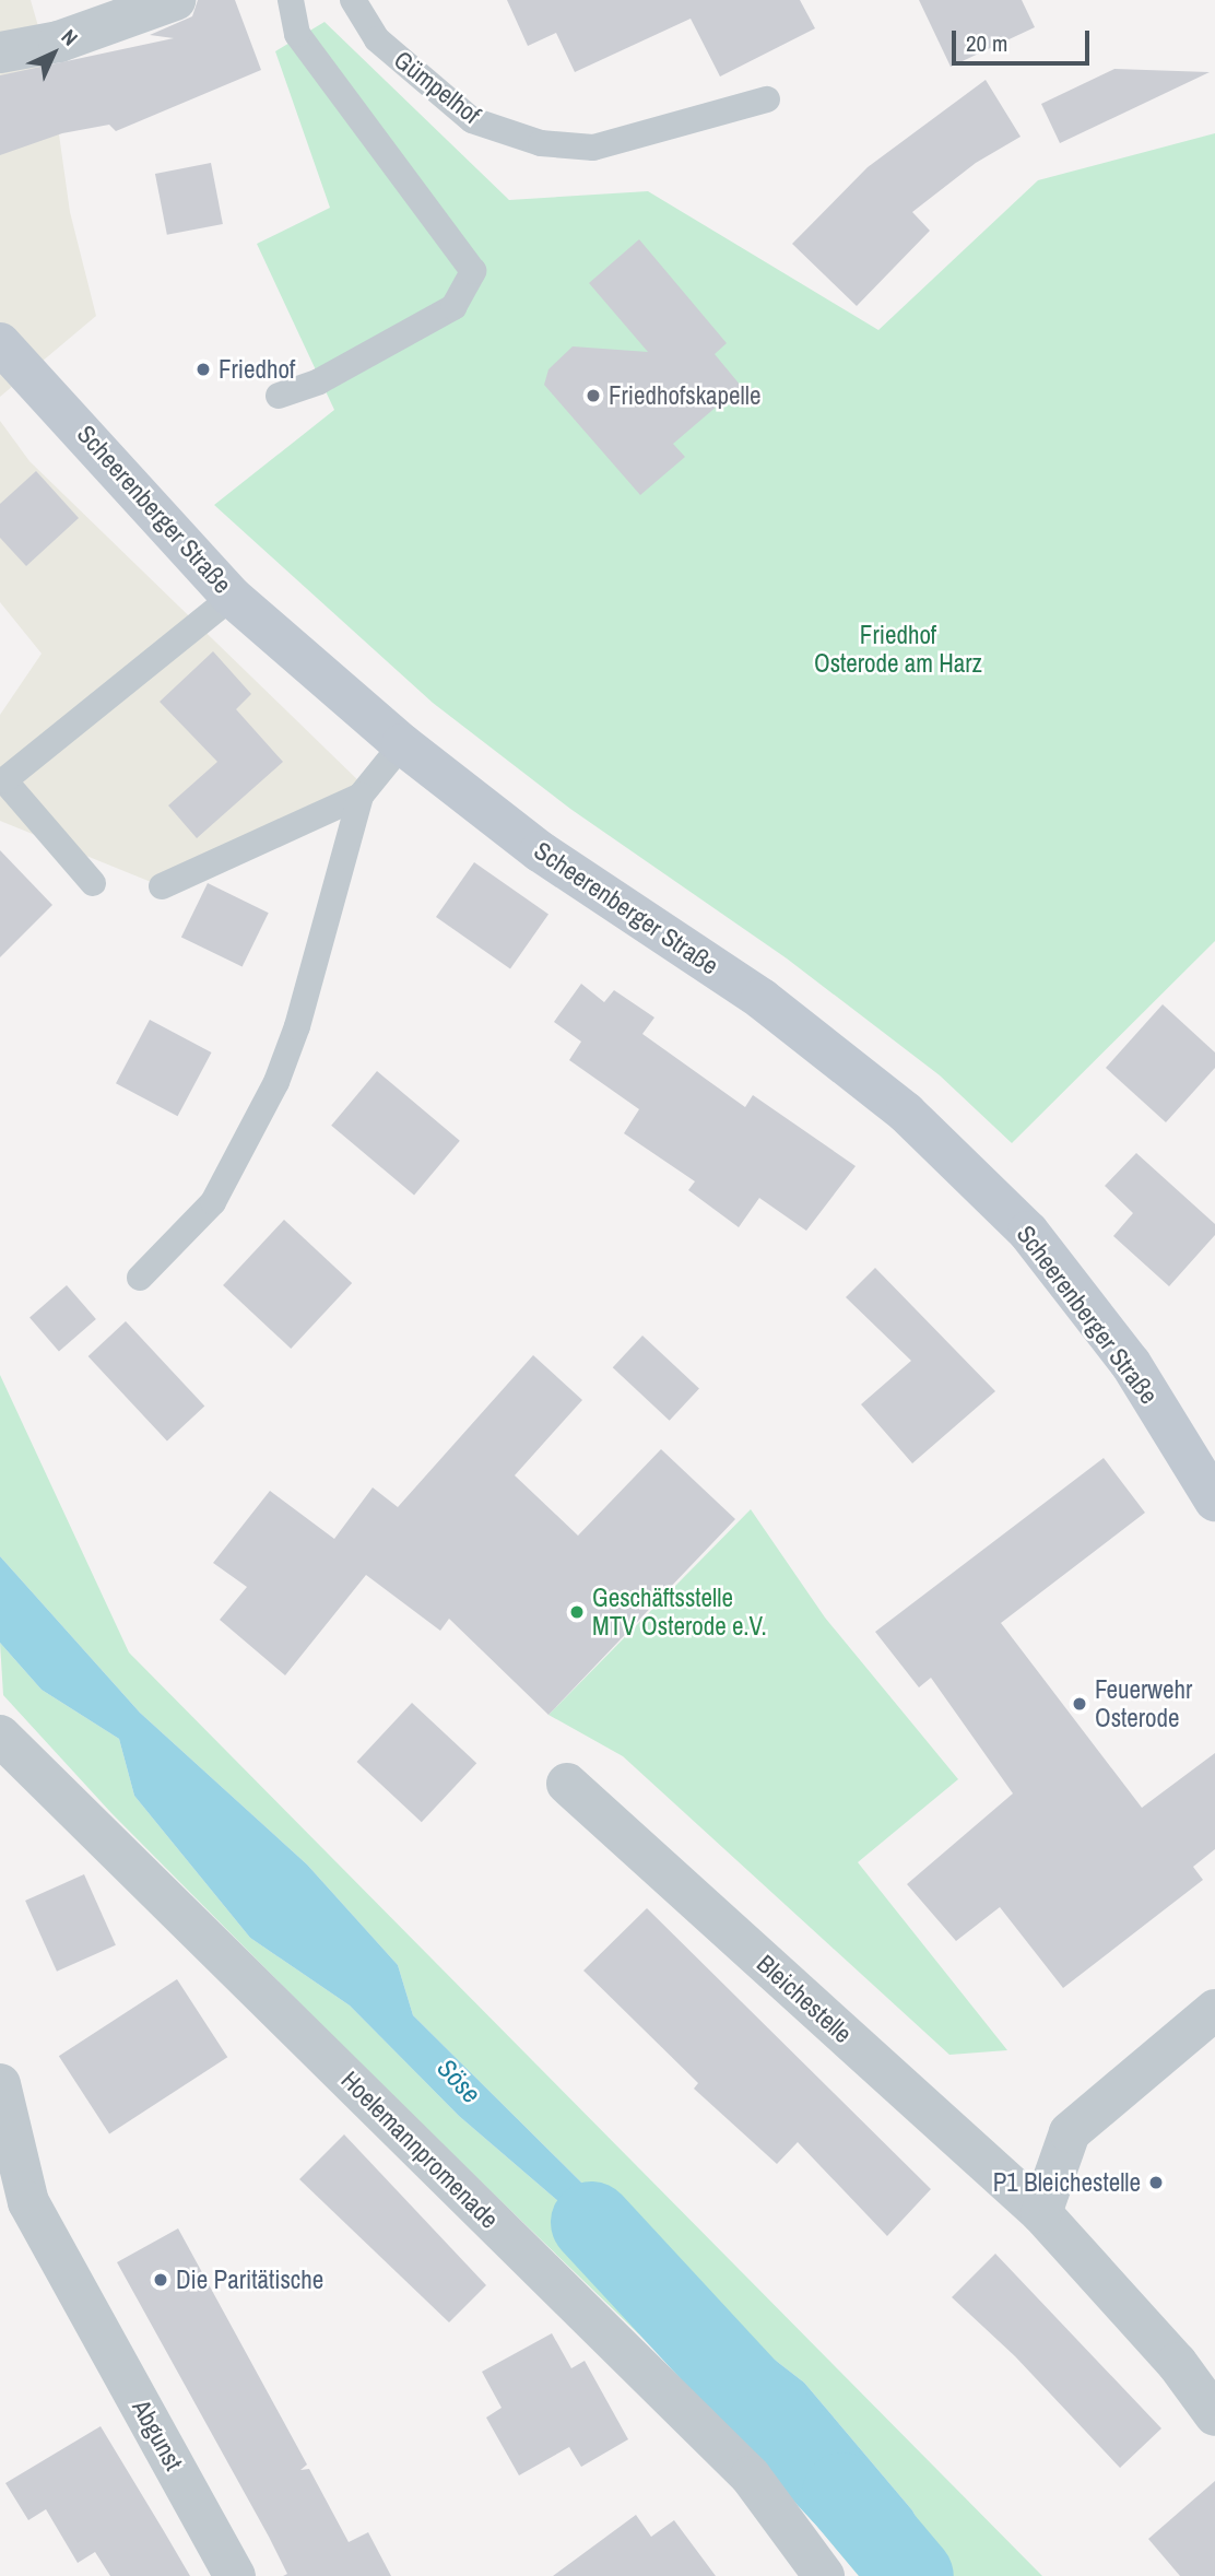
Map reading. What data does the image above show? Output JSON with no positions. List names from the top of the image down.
{
  "streets": {
    "main road": ["Scheerenberger Straße"],
    "street": ["Bleichestelle", "Hoelemannpromenade", "Abgunst"],
    "lane": ["Gümpelhof"]
  },
  "water": ["Söse"],
  "parks": ["Friedhof Osterode am Harz"],
  "places": [
    "Friedhof",
    "Friedhofskapelle",
    "Geschäftsstelle MTV Osterode e.V.",
    "Feuerwehr Osterode",
    "P1 Bleichestelle",
    "Die Paritätische"
  ],
  "scale_bar": "20 m",
  "north": "top right"
}
